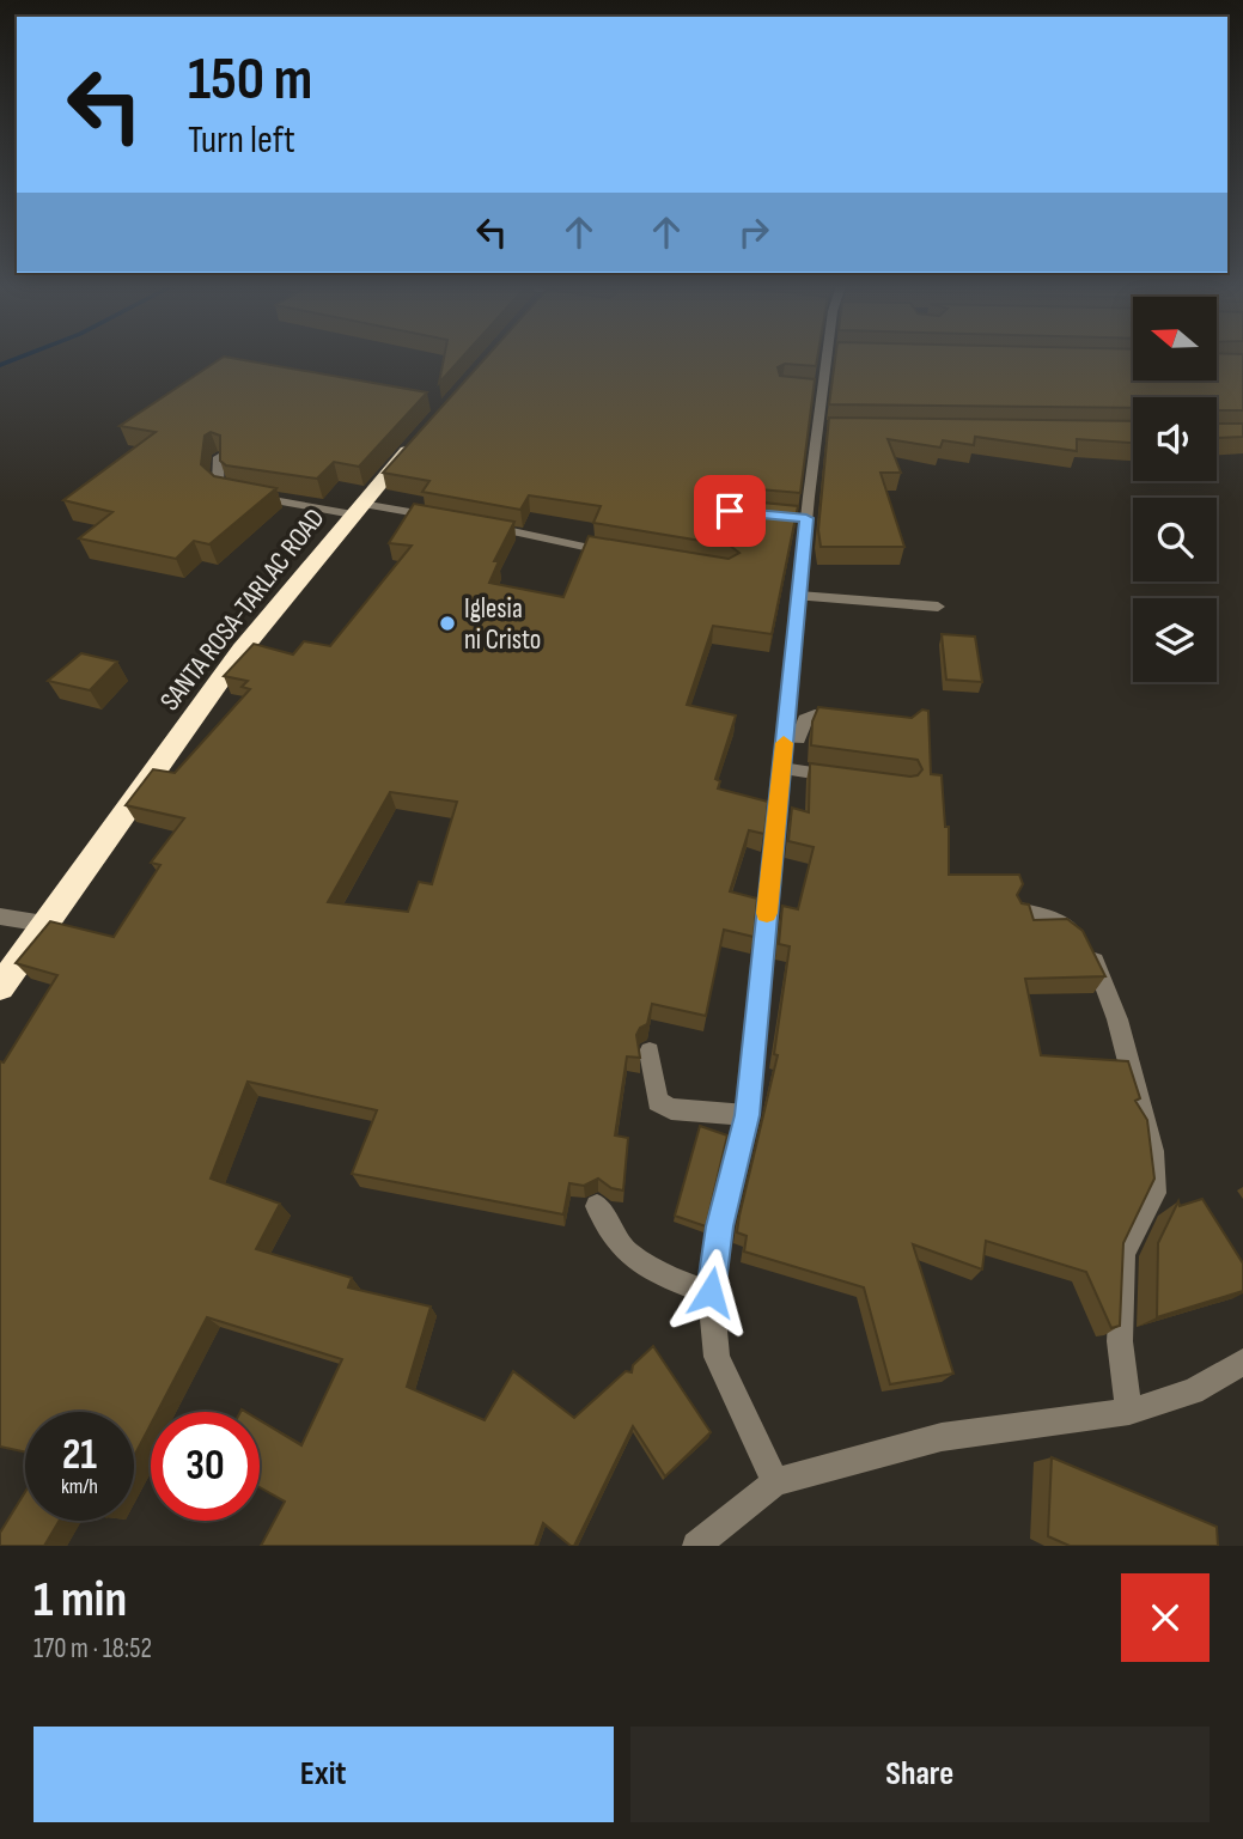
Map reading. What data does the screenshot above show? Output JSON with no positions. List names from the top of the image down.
{
  "streets": {
    "highway": ["SANTA ROSA-TARLAC ROAD"]
  },
  "places": ["Iglesia ni Cristo"],
  "north": "left",
  "page": {
    "turn": ["150 m", "Turn left"],
    "speed": "21 km/h",
    "limit": "30",
    "heading": ["1 min", "170 m · 18:52"],
    "buttons": ["Exit", "Share"]
  }
}
